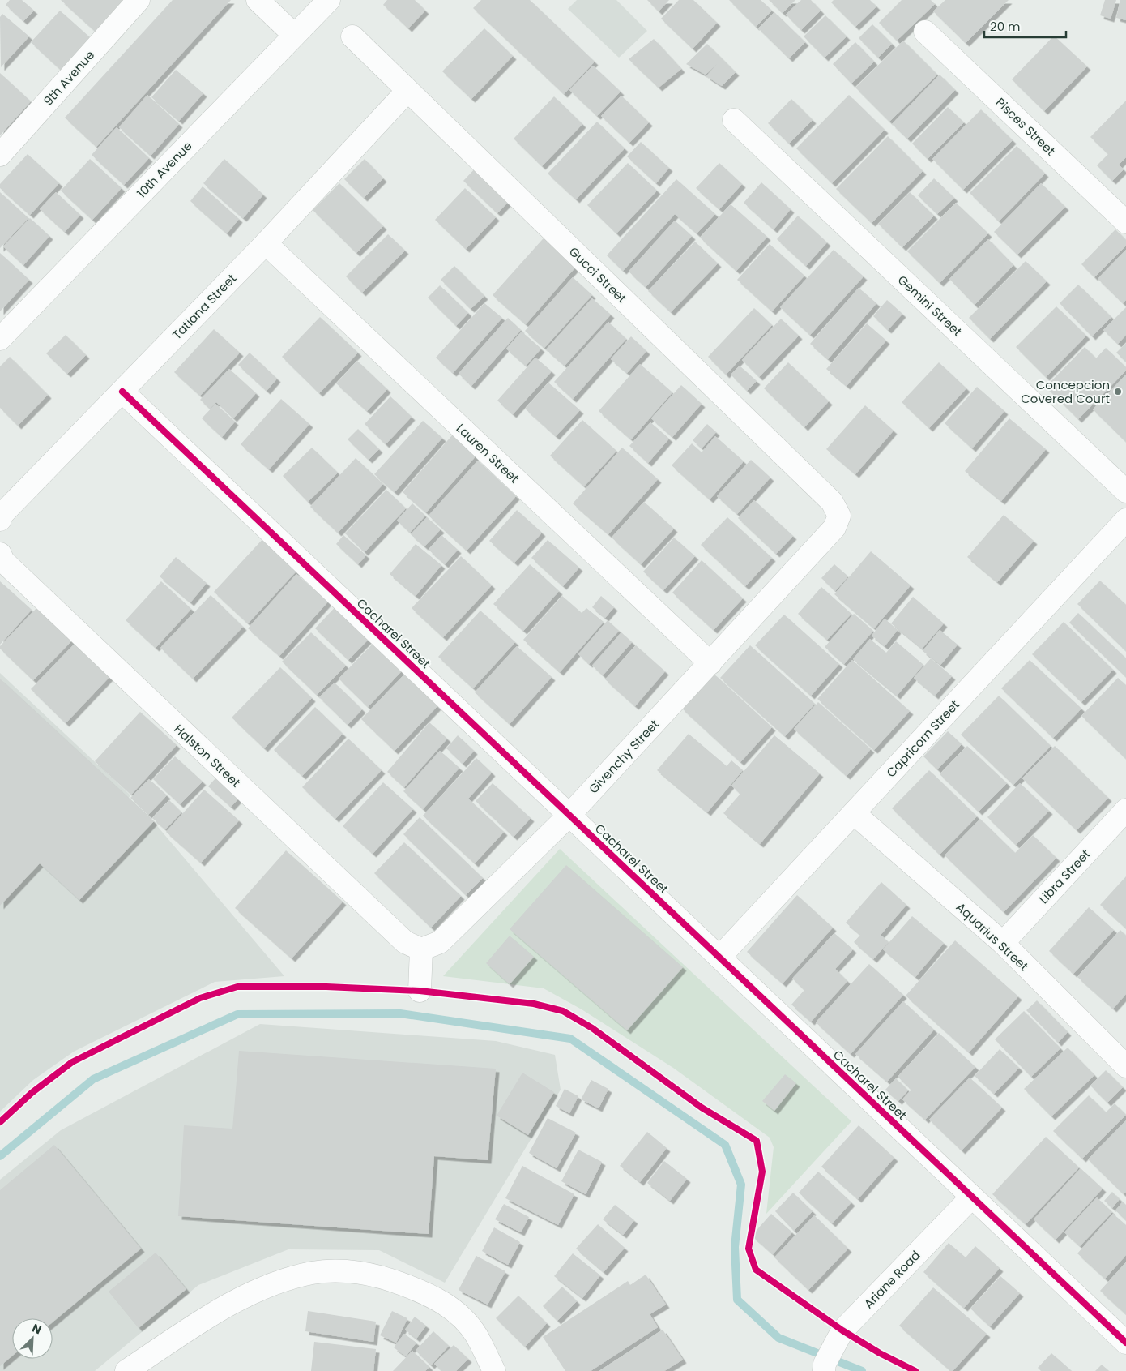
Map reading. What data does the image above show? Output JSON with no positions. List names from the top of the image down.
{
  "streets": {
    "street": [
      "9th Avenue",
      "Pisces Street",
      "10th Avenue",
      "Gucci Street",
      "Gemini Street",
      "Tatiana Street",
      "Lauren Street",
      "Cacharel Street",
      "Capricorn Street",
      "Halston Street",
      "Givenchy Street",
      "Libra Street",
      "Aquarius Street",
      "Ariane Road"
    ]
  },
  "crossings": [
    ["Gucci Street", "Tatiana Street"],
    ["Gucci Street", "Givenchy Street"],
    ["Tatiana Street", "Lauren Street"],
    ["Tatiana Street", "Cacharel Street"],
    ["Lauren Street", "Givenchy Street"],
    ["Cacharel Street", "Capricorn Street"],
    ["Cacharel Street", "Givenchy Street"],
    ["Cacharel Street", "Ariane Road"],
    ["Capricorn Street", "Aquarius Street"],
    ["Halston Street", "Givenchy Street"],
    ["Libra Street", "Aquarius Street"]
  ],
  "places": ["Concepcion Covered Court"],
  "scale_bar": "20 m",
  "north": "top right"
}
